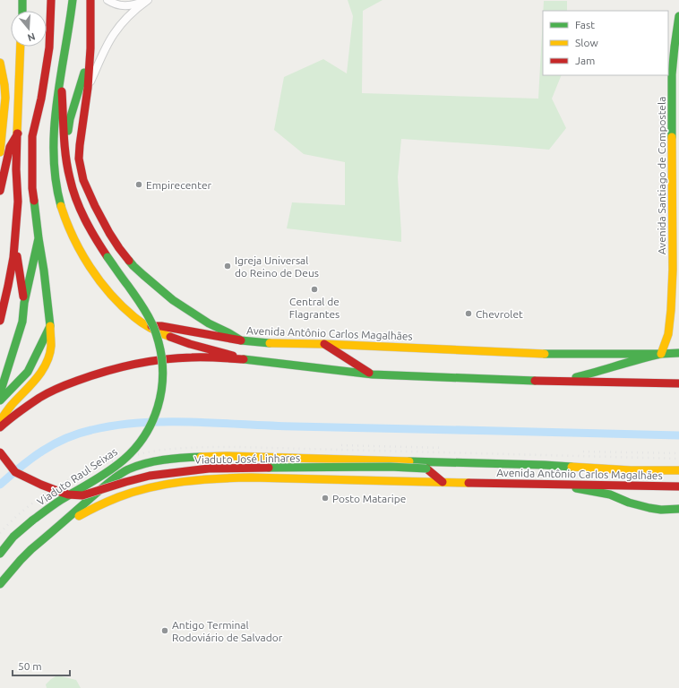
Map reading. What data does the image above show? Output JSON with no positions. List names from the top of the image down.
{
  "streets": {
    "main road": [
      "Avenida Santiago de Compostela",
      "Avenida Antônio Carlos Magalhães",
      "Viaduto José Linhares",
      "Viaduto Raul Seixas"
    ]
  },
  "crossings": [
    ["Avenida Santiago de Compostela", "Avenida Antônio Carlos Magalhães"],
    ["Avenida Antônio Carlos Magalhães", "Viaduto José Linhares"]
  ],
  "places": [
    "Empirecenter",
    "Igreja Universal do Reino de Deus",
    "Central de Flagrantes",
    "Chevrolet",
    "Posto Mataripe",
    "Antigo Terminal Rodoviário de Salvador"
  ],
  "legend": ["Fast", "Slow", "Jam"],
  "scale_bar": "50 m",
  "north": "bottom"
}
